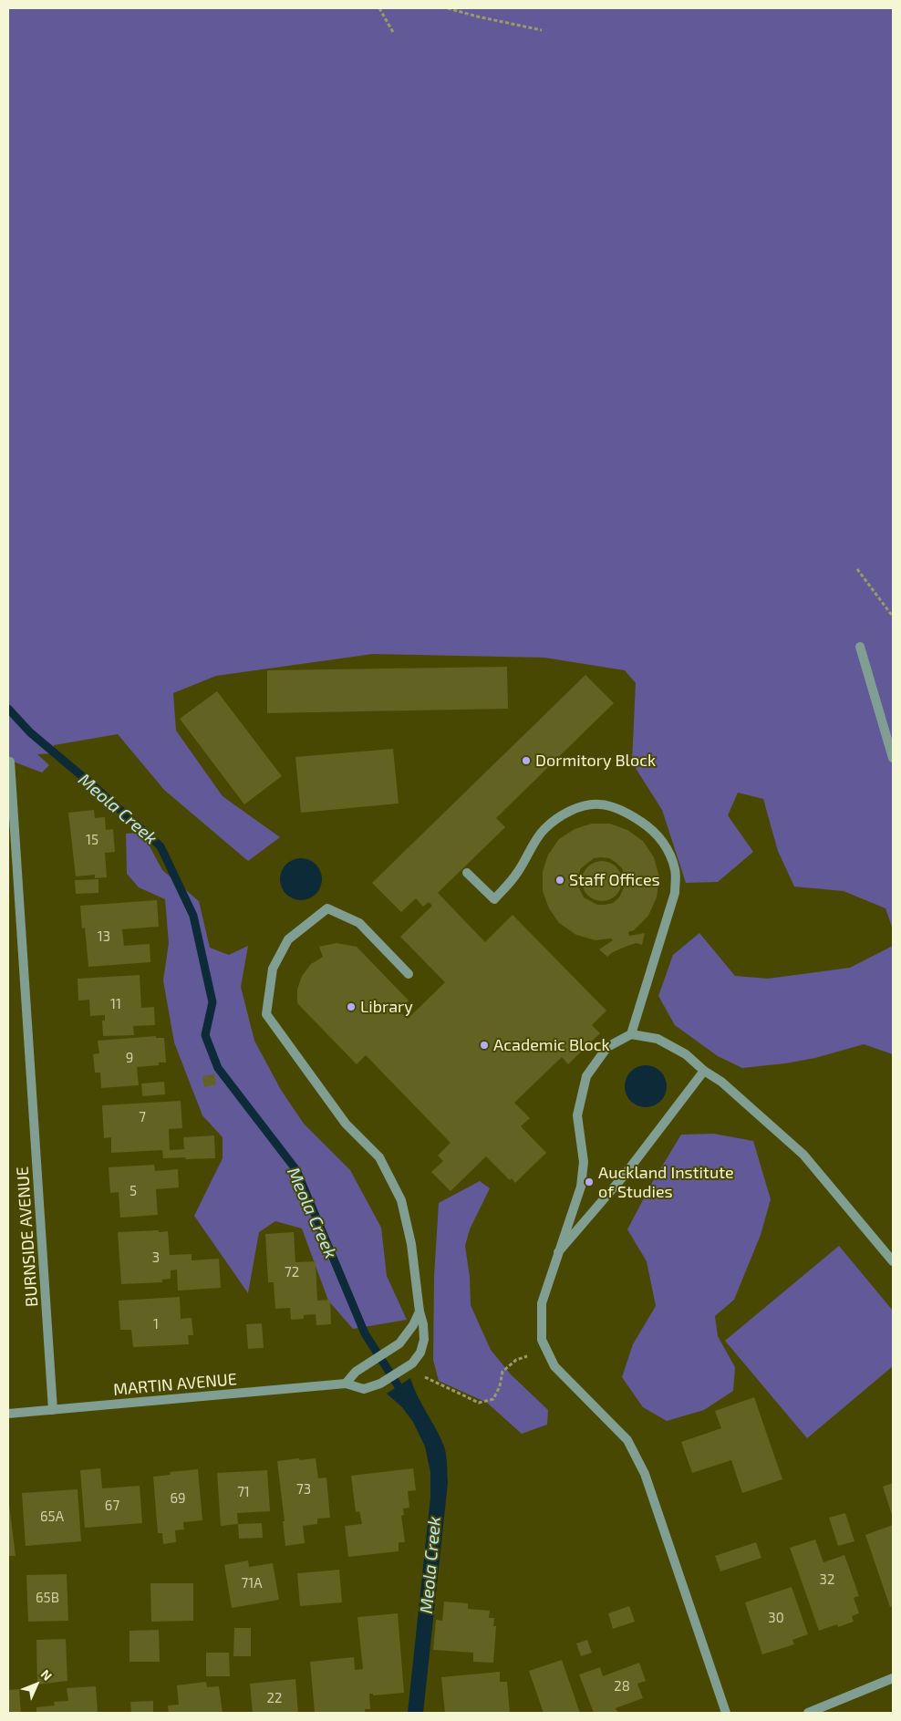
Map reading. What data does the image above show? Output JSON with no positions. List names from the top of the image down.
{
  "streets": {
    "street": ["BURNSIDE AVENUE", "MARTIN AVENUE"]
  },
  "crossings": [
    ["BURNSIDE AVENUE", "MARTIN AVENUE"]
  ],
  "water": ["Meola Creek"],
  "places": [
    "Dormitory Block",
    "Staff Offices",
    "Library",
    "Academic Block",
    "Auckland Institute of Studies"
  ],
  "house_numbers": [
    "15",
    "13",
    "11",
    "9",
    "7",
    "5",
    "3",
    "72",
    "1",
    "73",
    "71",
    "69",
    "67",
    "65A",
    "32",
    "71A",
    "65B",
    "30",
    "28",
    "22"
  ],
  "north": "top right"
}
